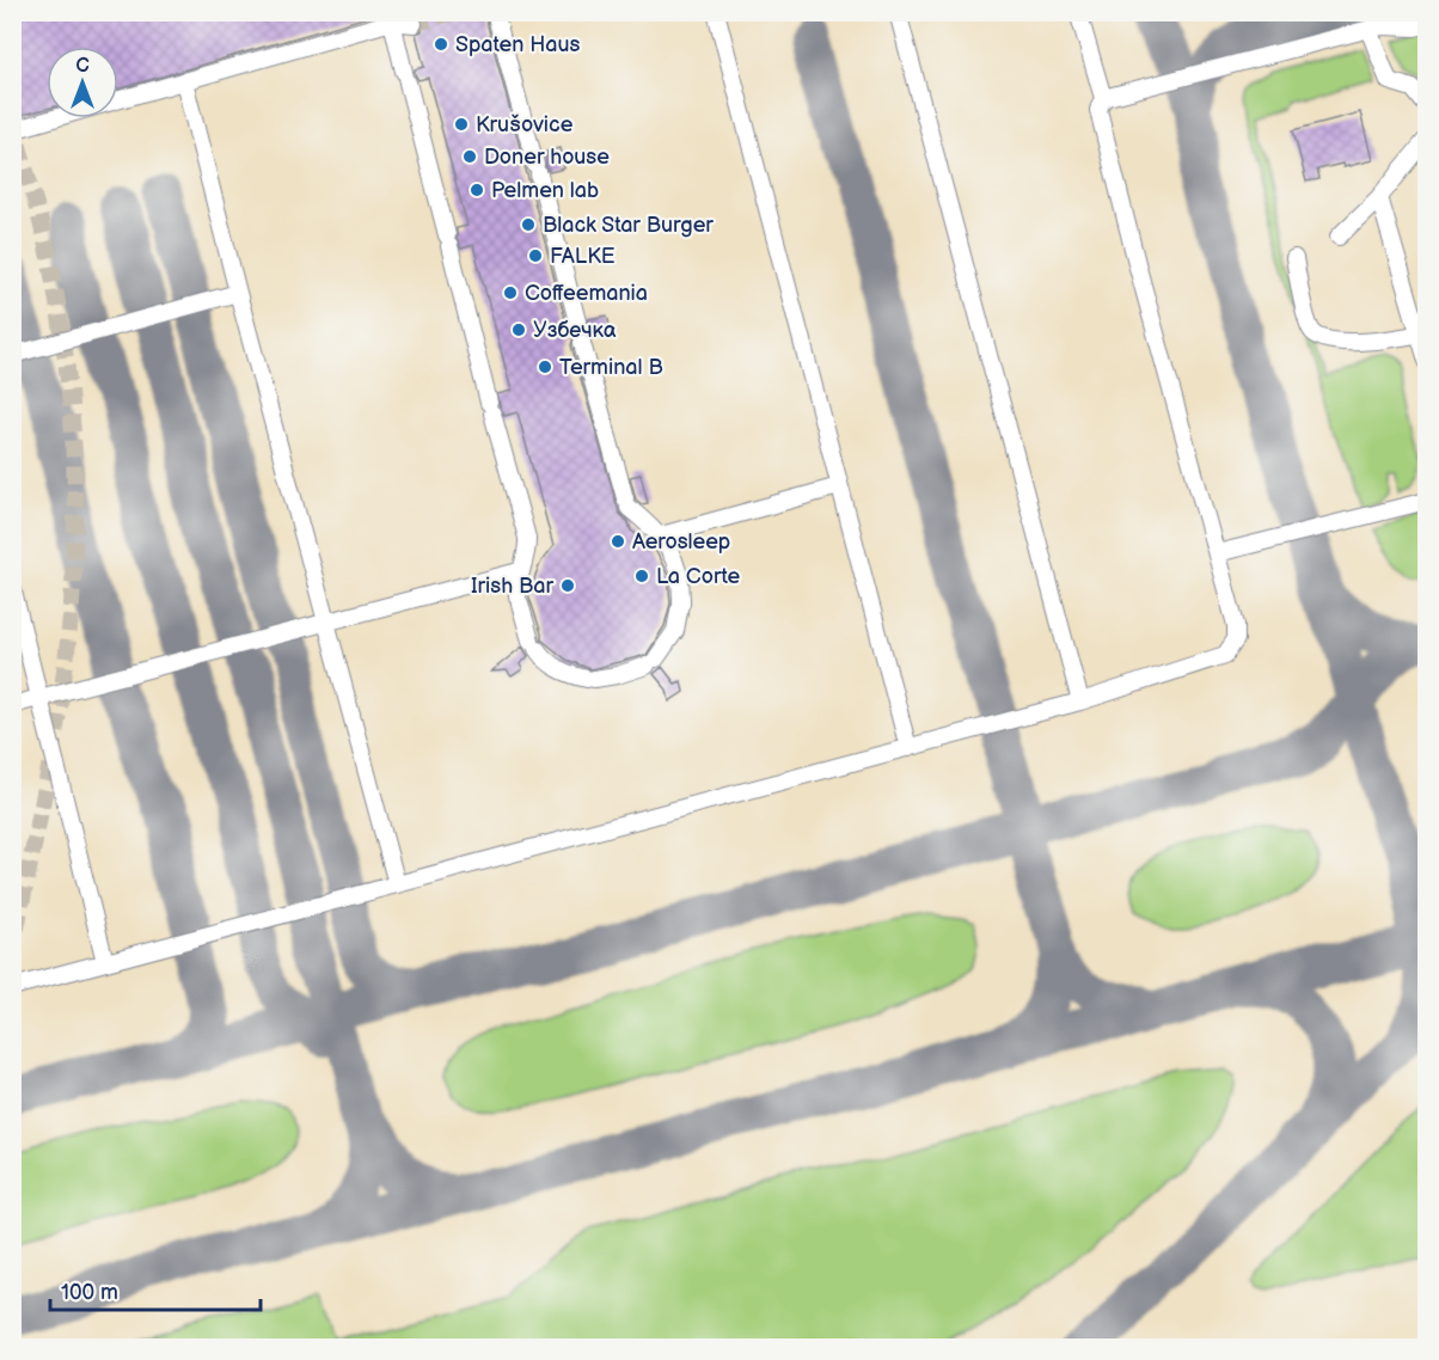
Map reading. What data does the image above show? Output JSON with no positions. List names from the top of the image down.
{
  "places": [
    "Spaten Haus",
    "Krušovice",
    "Doner house",
    "Pelmen lab",
    "Black Star Burger",
    "FALKE",
    "Coffeemania",
    "Узбечка",
    "Terminal B",
    "Aerosleep",
    "La Corte",
    "Irish Bar"
  ],
  "scale_bar": "100 m",
  "north": "top"
}
